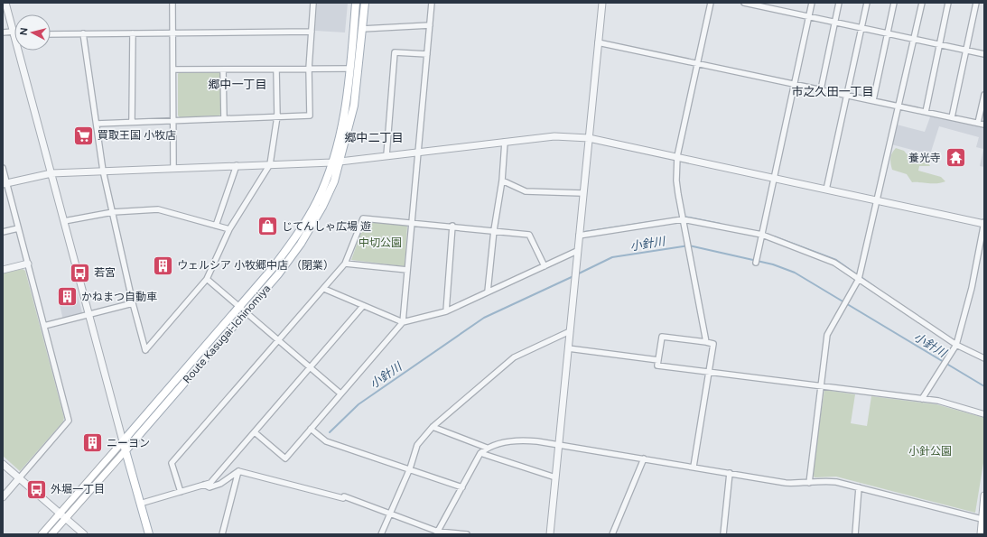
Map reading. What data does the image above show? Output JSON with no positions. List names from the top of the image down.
{
  "streets": {
    "main road": ["Route Kasugai-Ichinomiya"]
  },
  "districts": ["郷中一丁目", "市之久田一丁目", "郷中二丁目"],
  "water": ["小針川"],
  "parks": ["中切公園", "小針公園"],
  "places": {
    "supermarket": ["買取王国 小牧店"],
    "temple": ["養光寺"],
    "shop": ["じてんしゃ広場 遊"],
    "building": ["ウェルシア 小牧郷中店 （閉業）", "かねまつ自動車", "ニーヨン"],
    "bus stop": ["若宮", "外堀一丁目"]
  },
  "north": "left"
}
